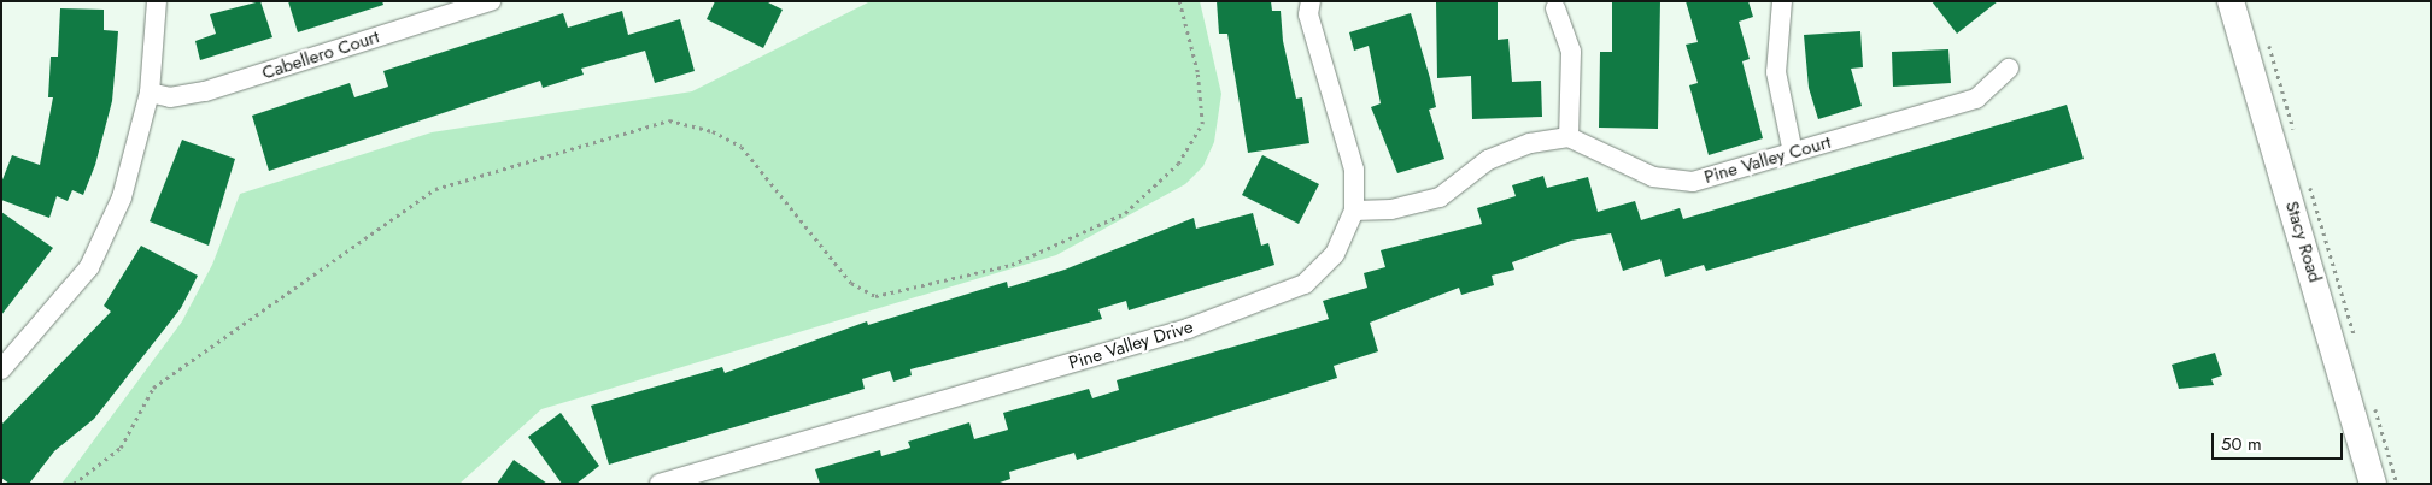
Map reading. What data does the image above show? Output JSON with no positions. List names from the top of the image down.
{
  "streets": {
    "main road": ["Stacy Road"],
    "street": ["Cabellero Court", "Pine Valley Court", "Pine Valley Drive"]
  },
  "scale_bar": "50 m"
}
